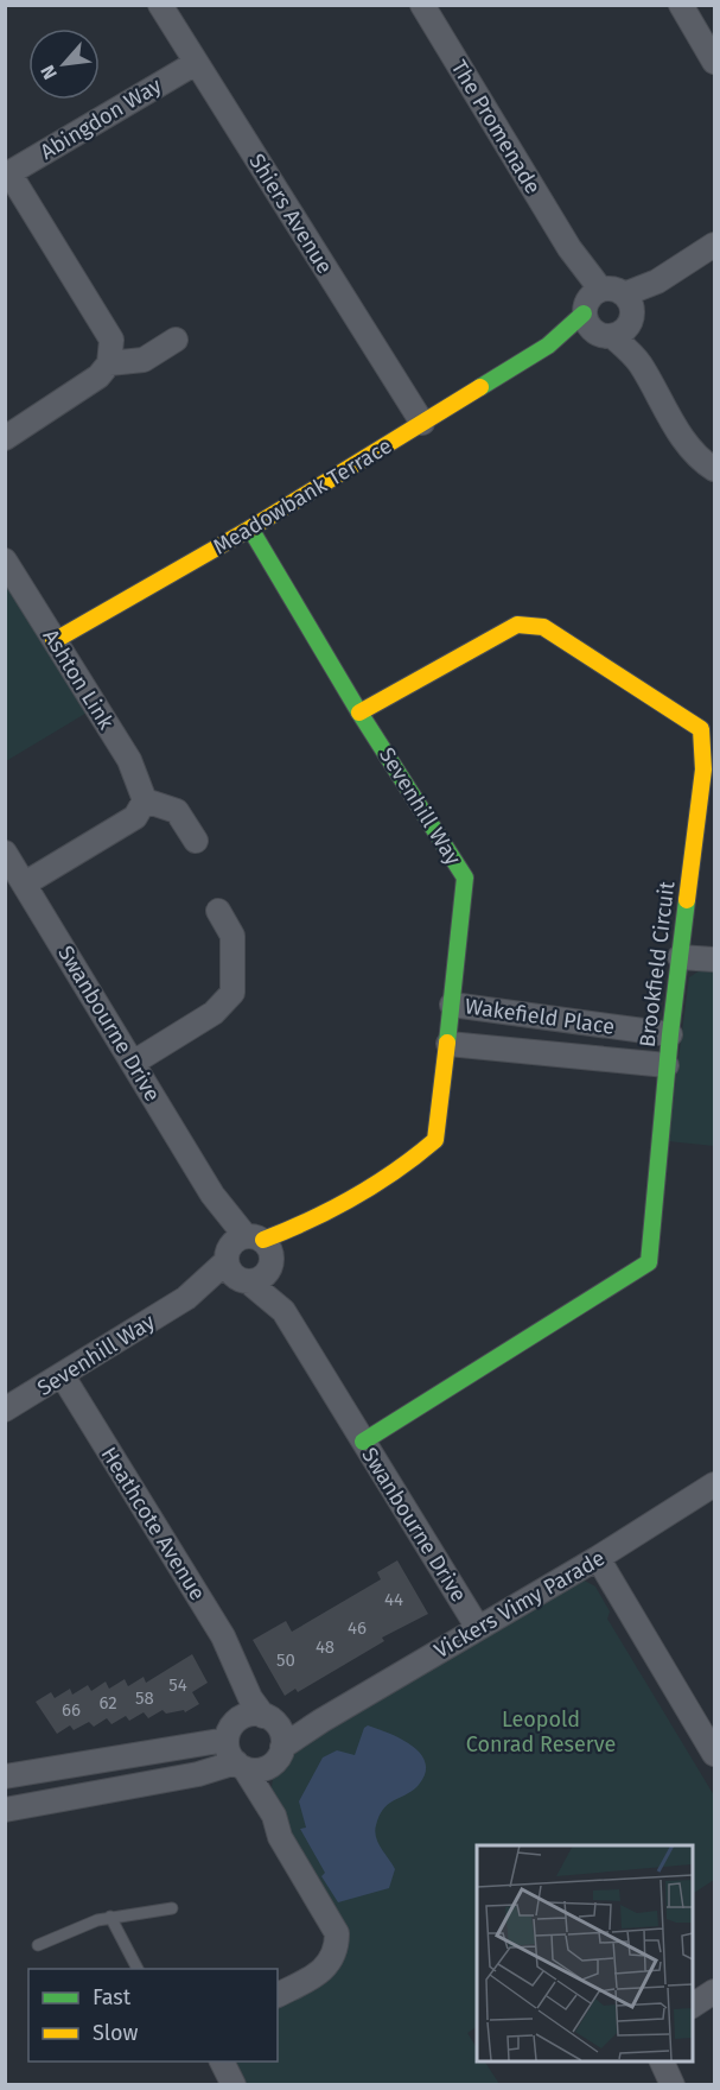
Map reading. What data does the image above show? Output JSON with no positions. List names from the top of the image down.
{
  "streets": {
    "street": [
      "Abingdon Way",
      "The Promenade",
      "Shiers Avenue",
      "Meadowbank Terrace",
      "Ashton Link",
      "Sevenhill Way",
      "Brookfield Circuit",
      "Wakefield Place",
      "Swanbourne Drive",
      "Heathcote Avenue",
      "Vickers Vimy Parade"
    ]
  },
  "crossings": [
    ["Abingdon Way", "Shiers Avenue"],
    ["The Promenade", "Meadowbank Terrace"],
    ["Shiers Avenue", "Meadowbank Terrace"],
    ["Meadowbank Terrace", "Ashton Link"],
    ["Meadowbank Terrace", "Sevenhill Way"],
    ["Sevenhill Way", "Brookfield Circuit"],
    ["Sevenhill Way", "Wakefield Place"],
    ["Sevenhill Way", "Swanbourne Drive"],
    ["Sevenhill Way", "Heathcote Avenue"],
    ["Brookfield Circuit", "Wakefield Place"],
    ["Brookfield Circuit", "Swanbourne Drive"],
    ["Swanbourne Drive", "Vickers Vimy Parade"],
    ["Heathcote Avenue", "Vickers Vimy Parade"]
  ],
  "parks": ["Leopold Conrad Reserve"],
  "house_numbers": [
    "44",
    "46",
    "48",
    "50",
    "54",
    "58",
    "62",
    "66"
  ],
  "legend": ["Fast", "Slow"],
  "north": "bottom left"
}
